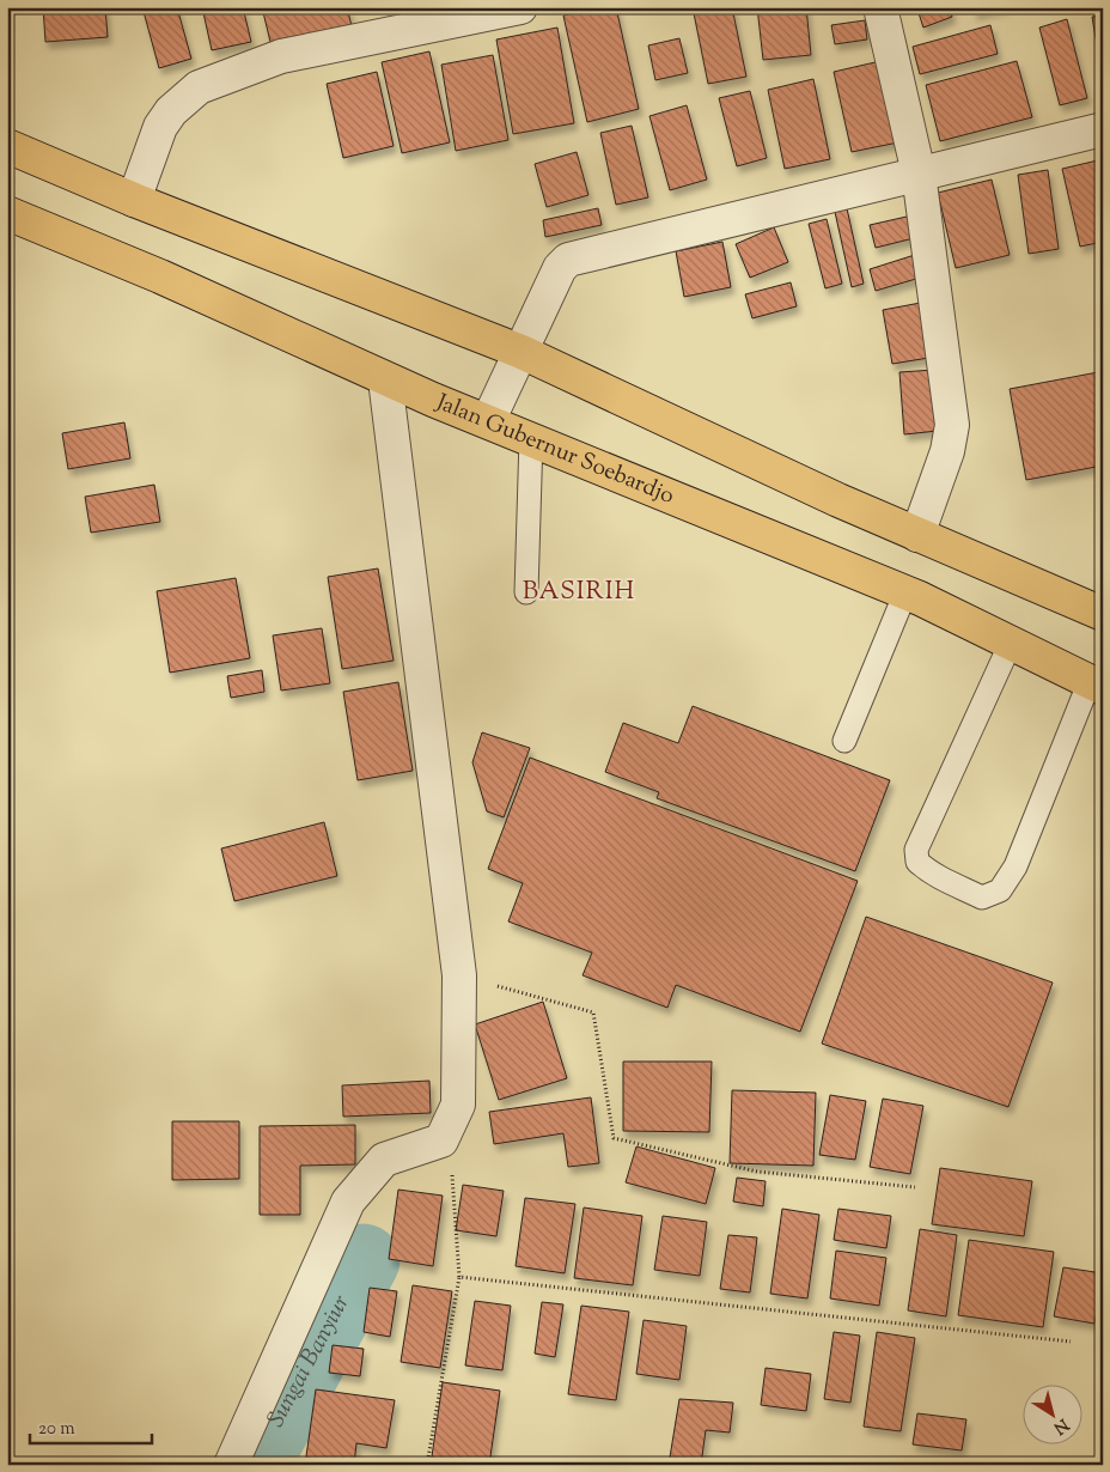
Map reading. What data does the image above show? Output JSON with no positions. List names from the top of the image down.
{
  "streets": {
    "highway": ["Jalan Gubernur Soebardjo"]
  },
  "districts": ["BASIRIH"],
  "water": ["Sungai Banyiur"],
  "scale_bar": "20 m",
  "north": "bottom right"
}
